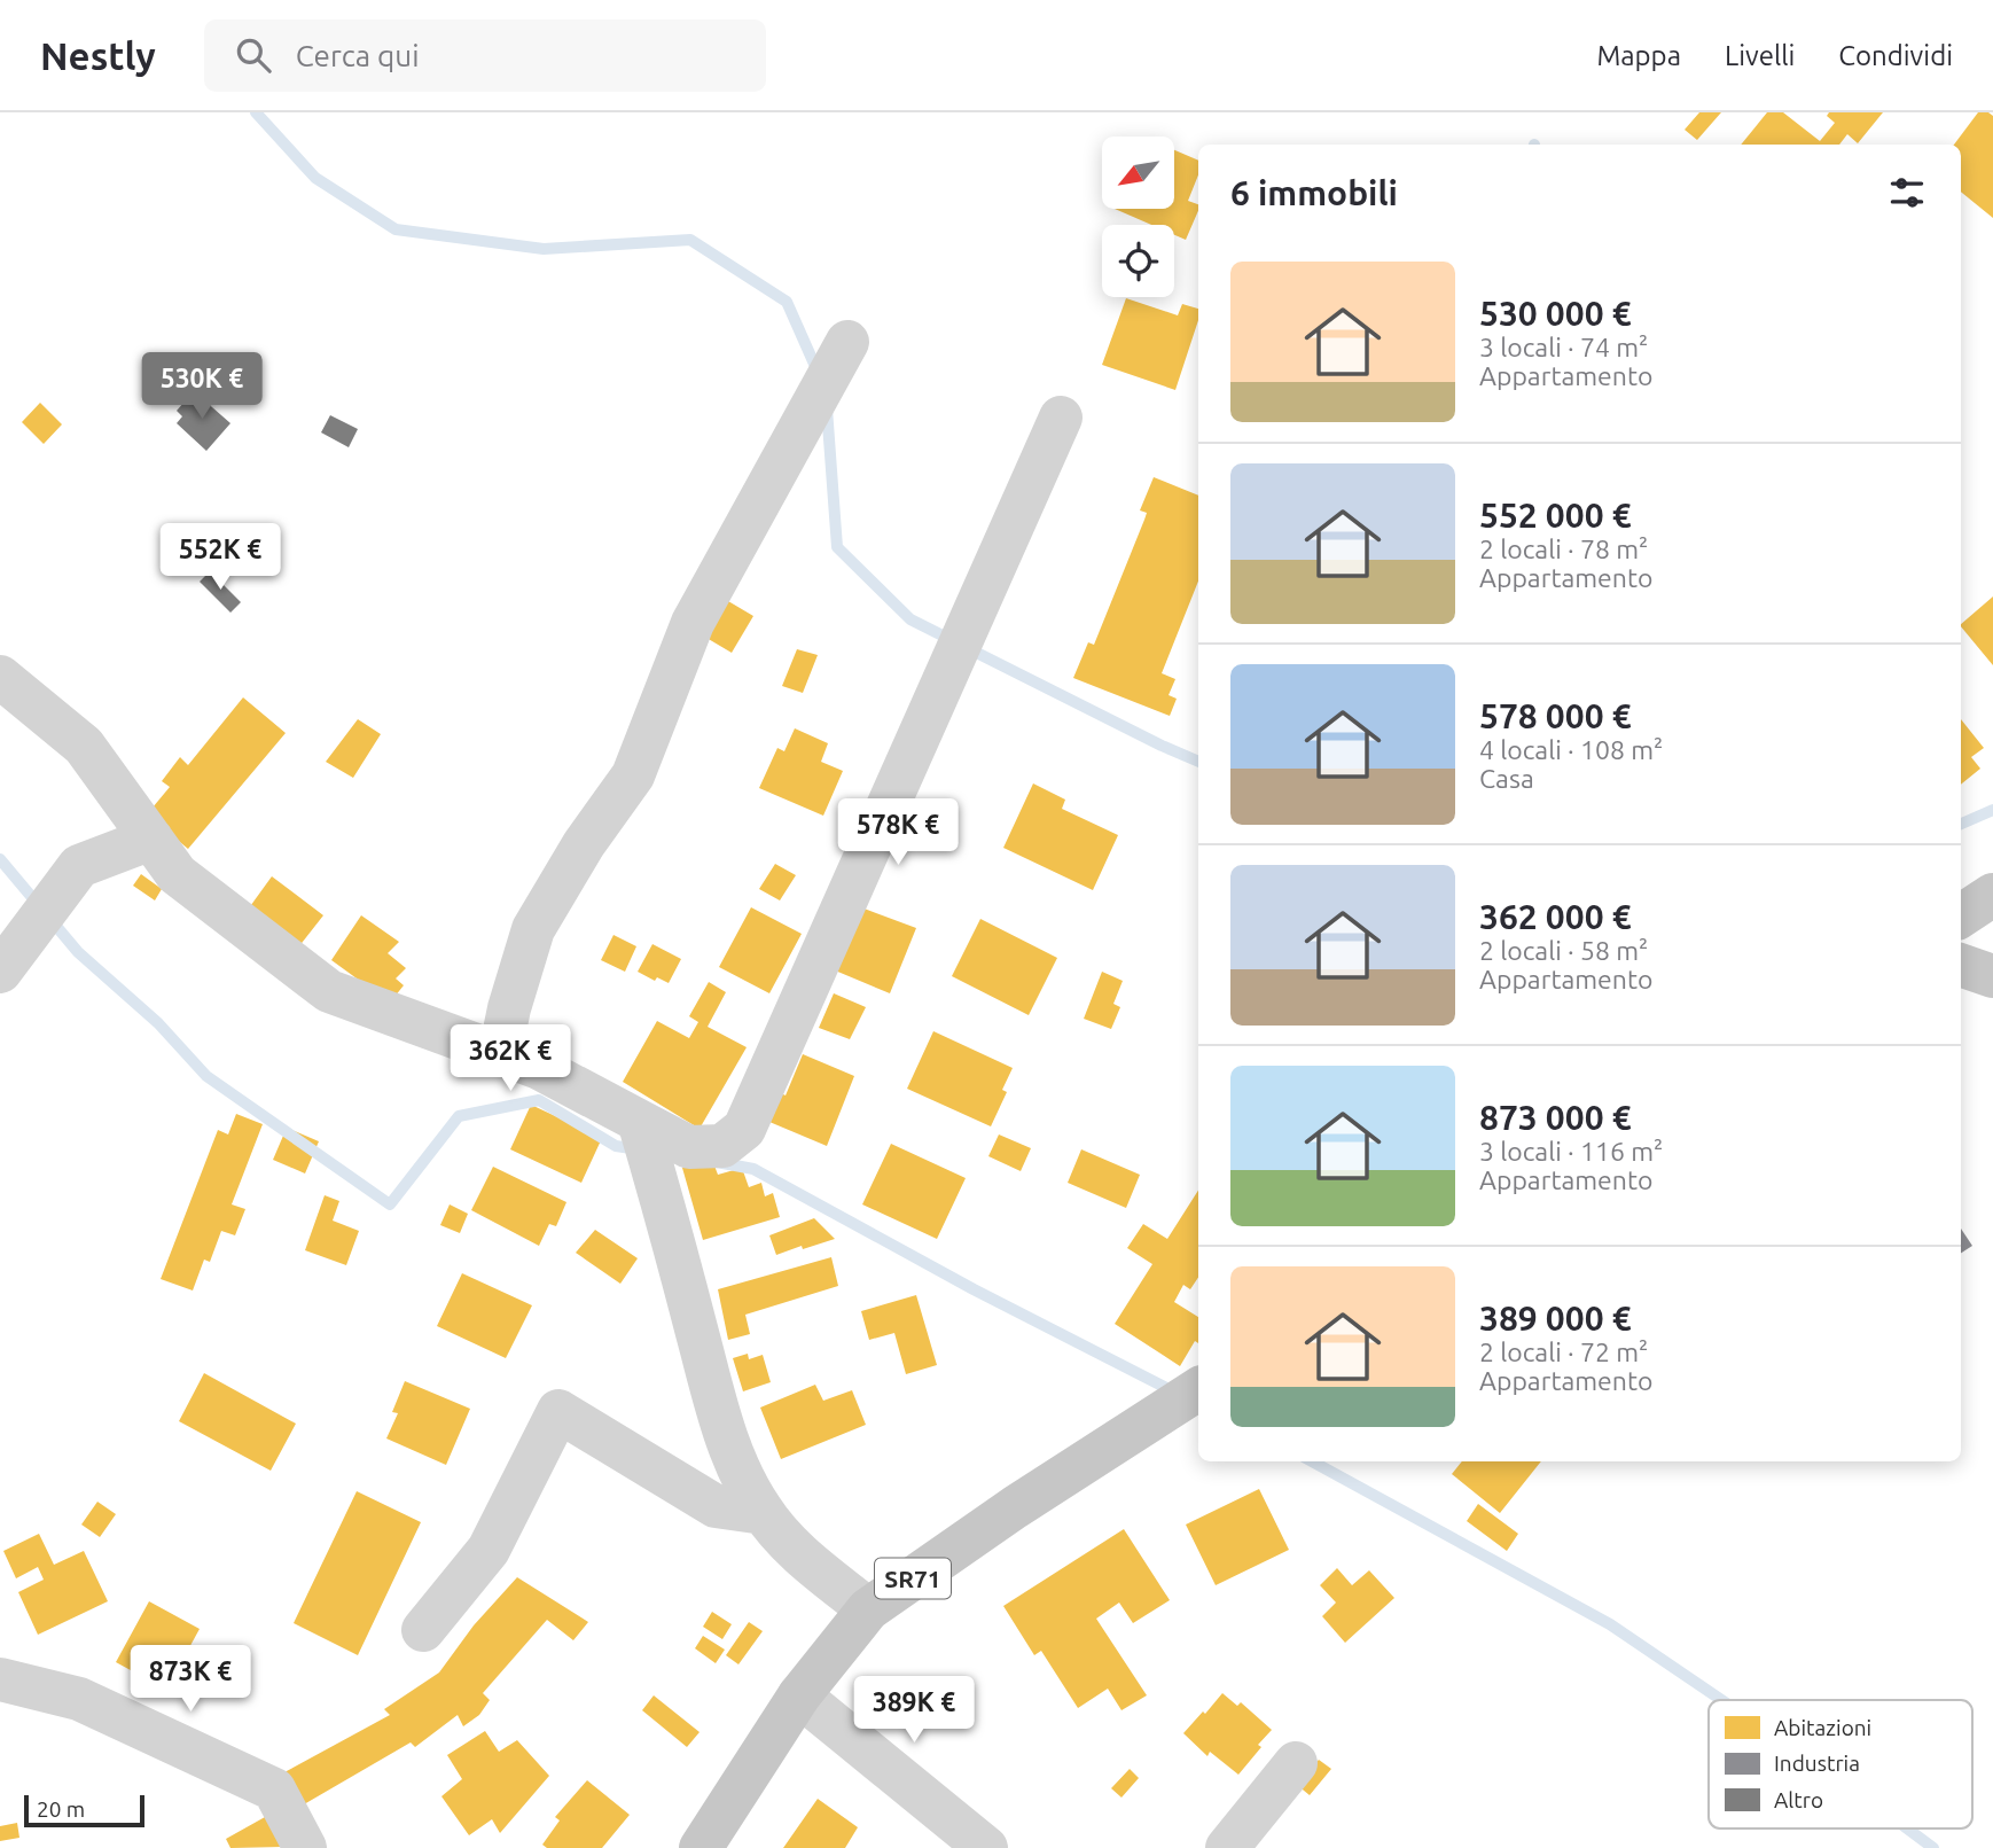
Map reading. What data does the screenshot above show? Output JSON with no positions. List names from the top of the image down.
{
  "streets": {
    "main road": ["SR71"]
  },
  "legend": ["Abitazioni", "Industria", "Altro"],
  "scale_bar": "20 m",
  "north": "bottom left",
  "page": {
    "header": "Nestly",
    "search": "Cerca qui",
    "nav": ["Mappa", "Livelli", "Condividi"],
    "heading": "6 immobili",
    "list": [
      {
        "name": "530 000 €",
        "note": "3 locali · 74 m² · Appartamento"
      },
      {
        "name": "552 000 €",
        "note": "2 locali · 78 m² · Appartamento"
      },
      {
        "name": "578 000 €",
        "note": "4 locali · 108 m² · Casa"
      },
      {
        "name": "362 000 €",
        "note": "2 locali · 58 m² · Appartamento"
      },
      {
        "name": "873 000 €",
        "note": "3 locali · 116 m² · Appartamento"
      },
      {
        "name": "389 000 €",
        "note": "2 locali · 72 m² · Appartamento"
      }
    ],
    "price": [
      "530K €",
      "552K €",
      "578K €",
      "362K €",
      "873K €",
      "389K €"
    ],
    "scale": "20 m"
  }
}
